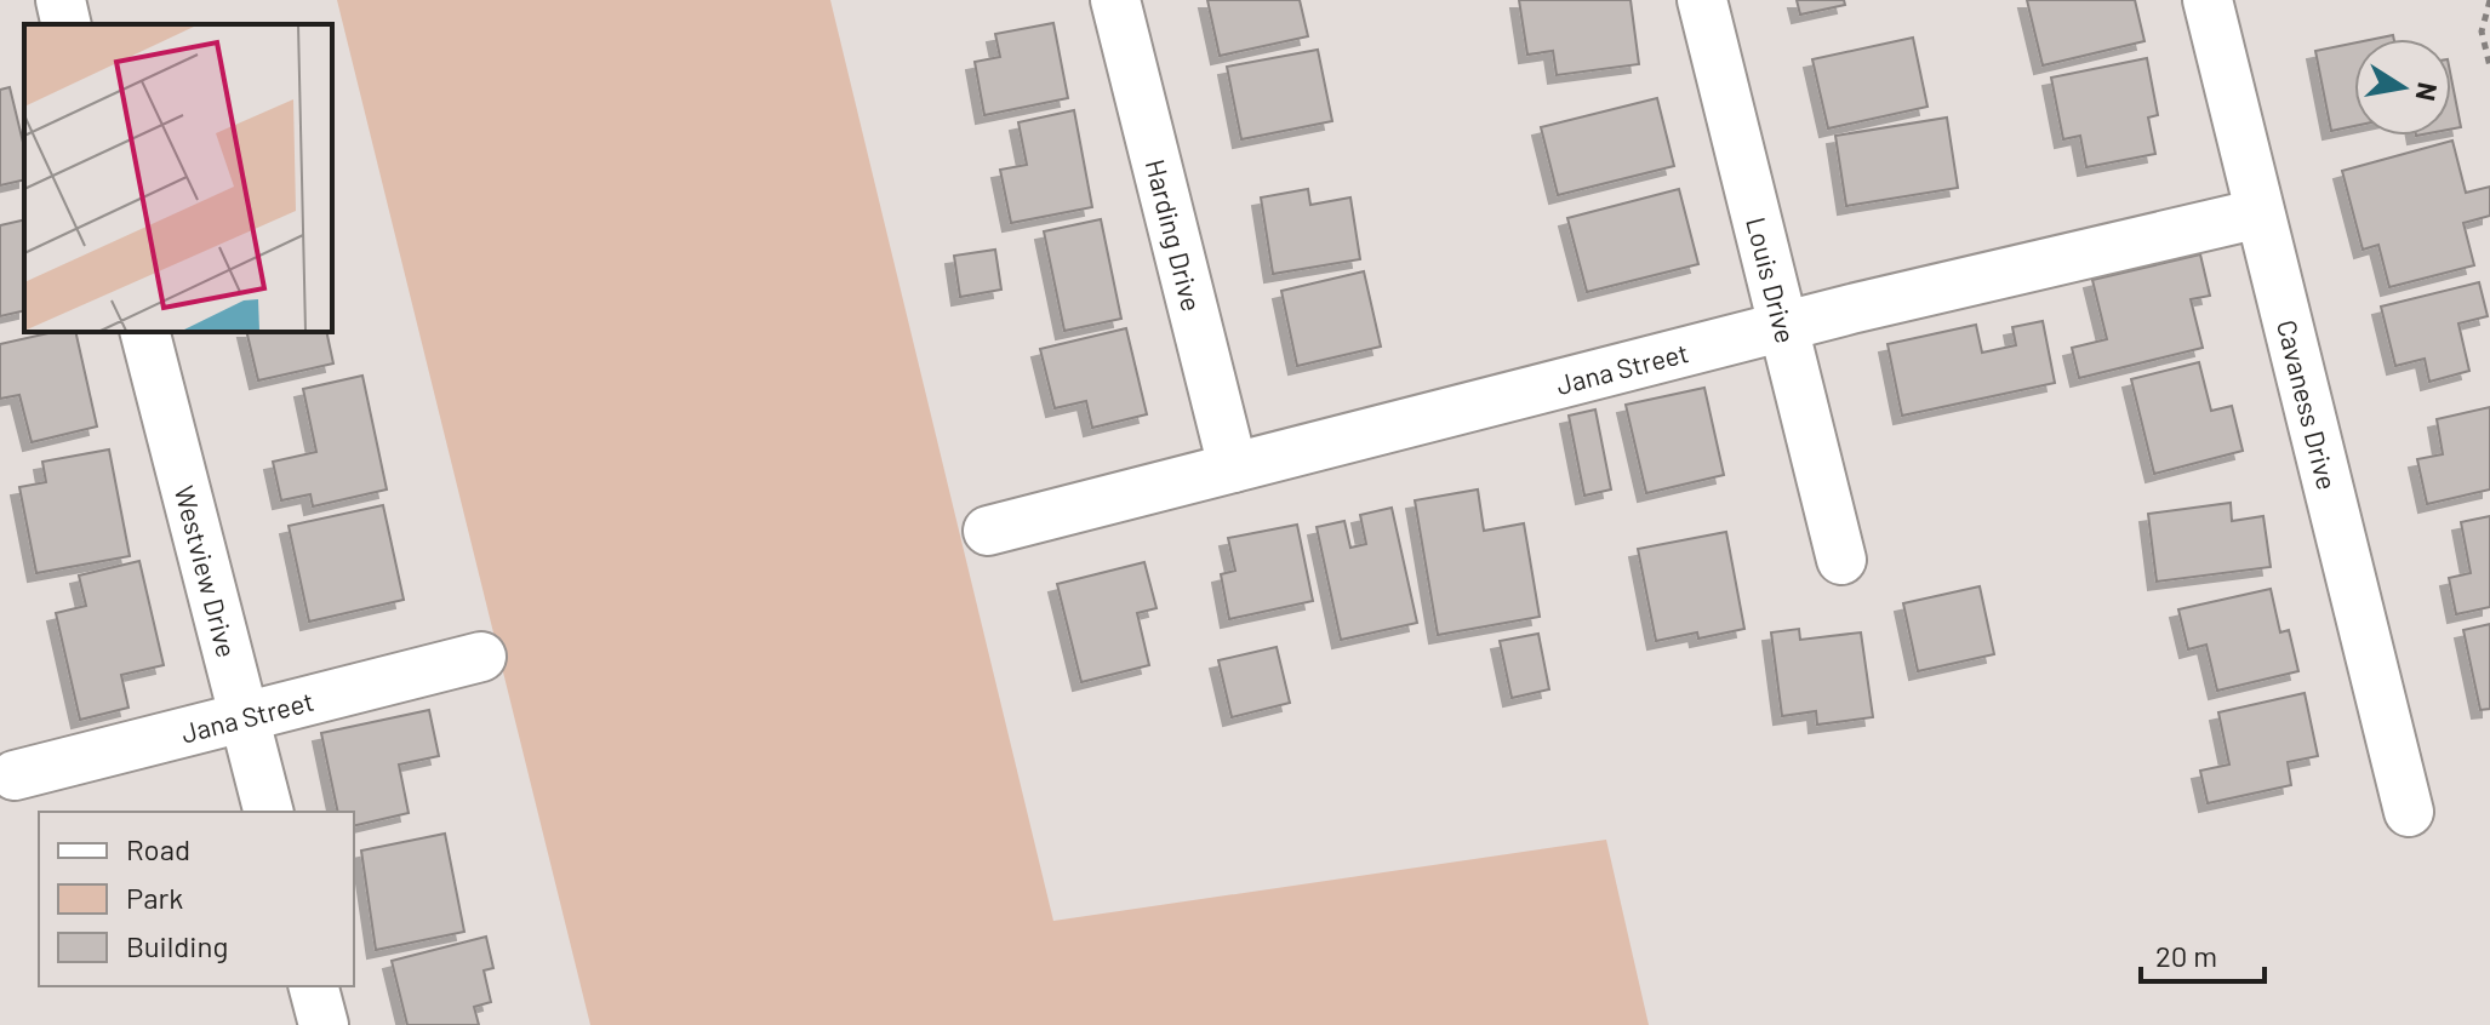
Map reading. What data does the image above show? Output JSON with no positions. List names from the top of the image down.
{
  "streets": {
    "street": [
      "Harding Drive",
      "Louis Drive",
      "Jana Street",
      "Cavaness Drive",
      "Westview Drive"
    ]
  },
  "crossings": [
    ["Harding Drive", "Jana Street"],
    ["Louis Drive", "Jana Street"],
    ["Jana Street", "Cavaness Drive"],
    ["Jana Street", "Westview Drive"]
  ],
  "legend": ["Road", "Park", "Building"],
  "scale_bar": "20 m",
  "north": "right"
}
